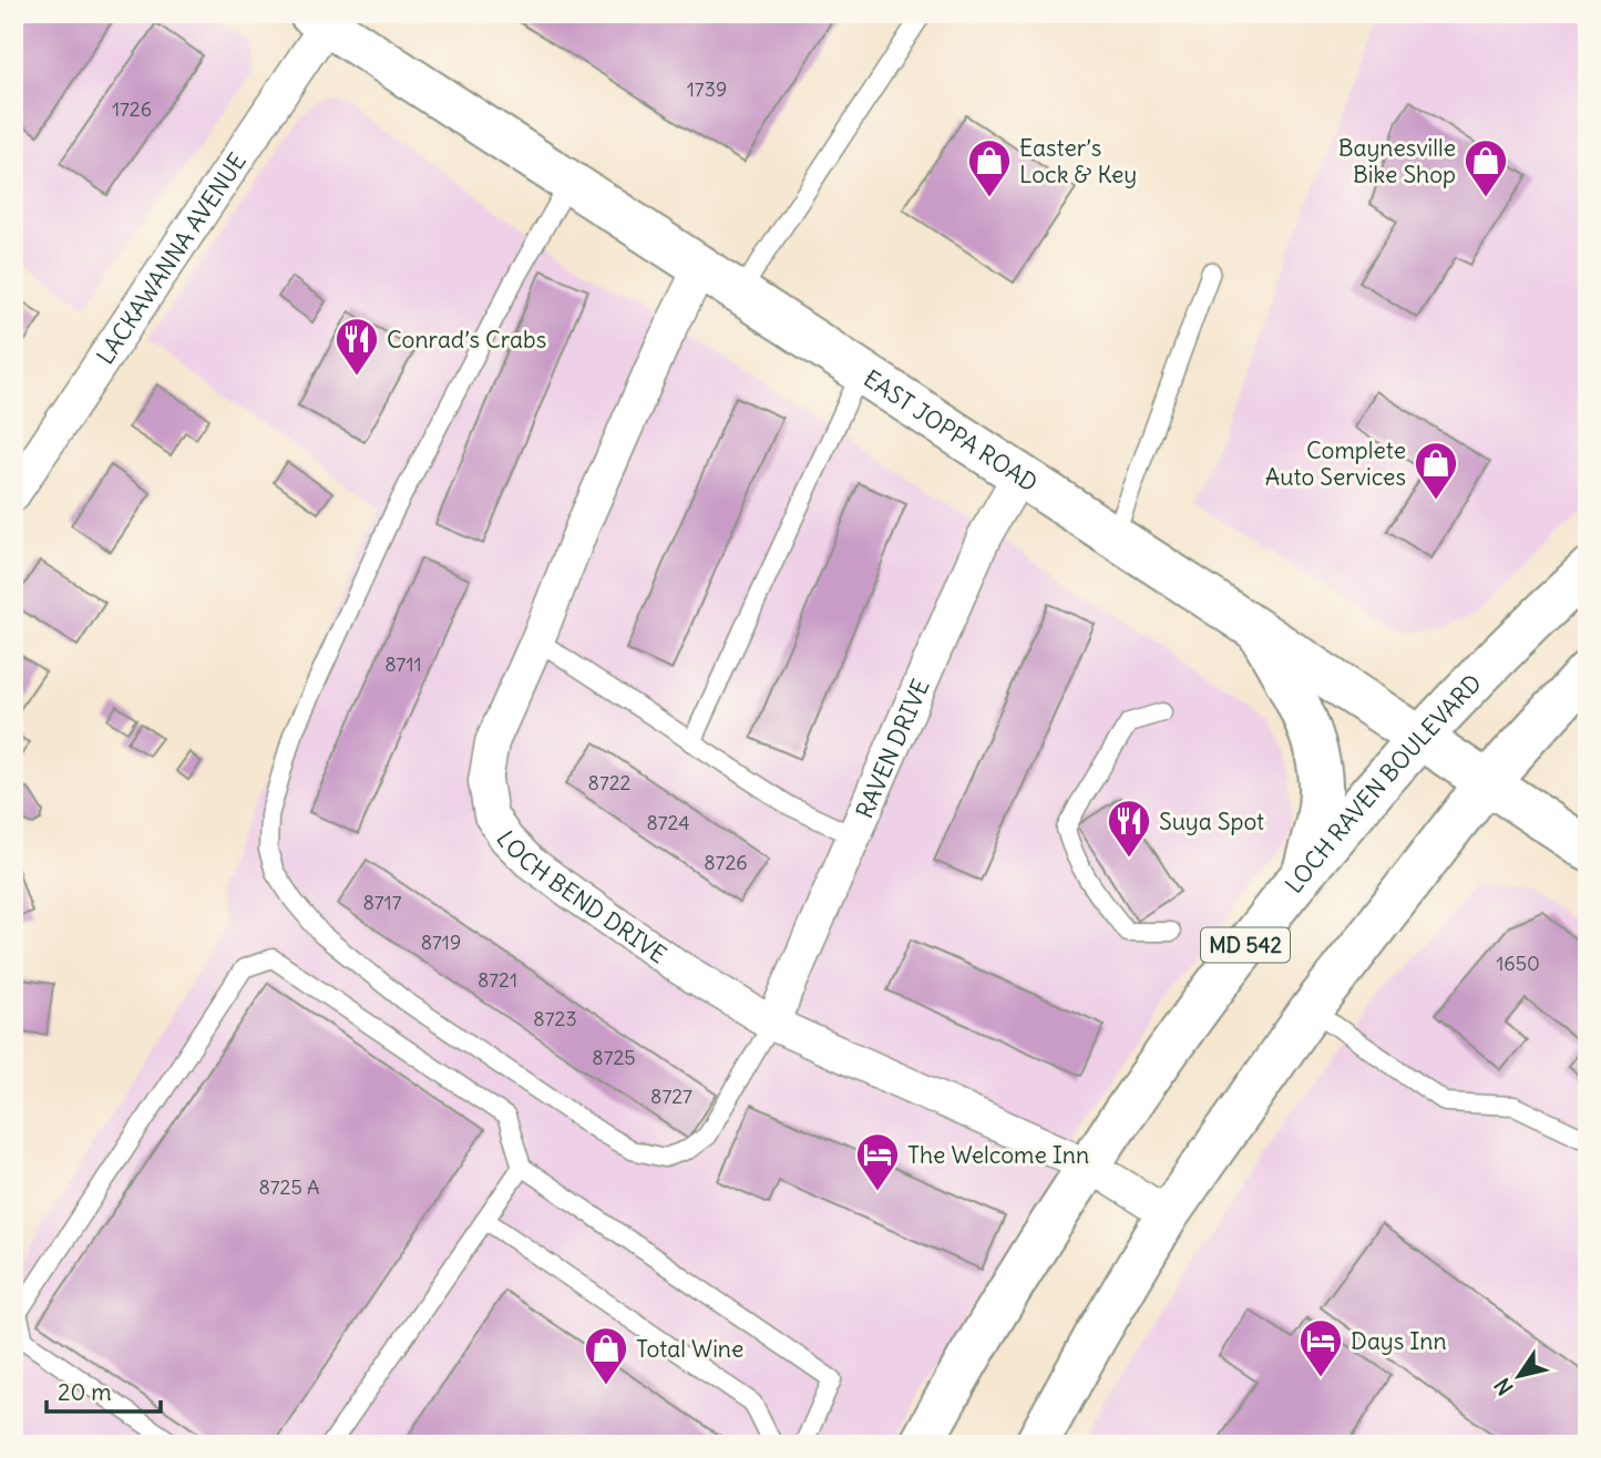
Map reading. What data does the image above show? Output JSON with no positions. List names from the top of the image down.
{
  "streets": {
    "main road": ["EAST JOPPA ROAD", "LOCH RAVEN BOULEVARD", "MD 542"],
    "street": ["LACKAWANNA AVENUE", "RAVEN DRIVE", "LOCH BEND DRIVE"]
  },
  "crossings": [
    ["LACKAWANNA AVENUE", "EAST JOPPA ROAD"],
    ["EAST JOPPA ROAD", "RAVEN DRIVE"],
    ["EAST JOPPA ROAD", "LOCH RAVEN BOULEVARD"],
    ["EAST JOPPA ROAD", "LOCH BEND DRIVE"],
    ["RAVEN DRIVE", "LOCH BEND DRIVE"],
    ["LOCH RAVEN BOULEVARD", "LOCH BEND DRIVE"]
  ],
  "places": {
    "shop": [
      "Easter’s Lock & Key",
      "Baynesville Bike Shop",
      "Complete Auto Services",
      "Total Wine"
    ],
    "restaurant": ["Conrad’s Crabs", "Suya Spot"],
    "hotel": ["The Welcome Inn", "Days Inn"]
  },
  "house_numbers": [
    "1739",
    "1726",
    "8711",
    "8722",
    "8724",
    "8726",
    "8717",
    "8719",
    "1650",
    "8721",
    "8723",
    "8725",
    "8727",
    "8725 A"
  ],
  "scale_bar": "20 m",
  "north": "bottom left"
}
